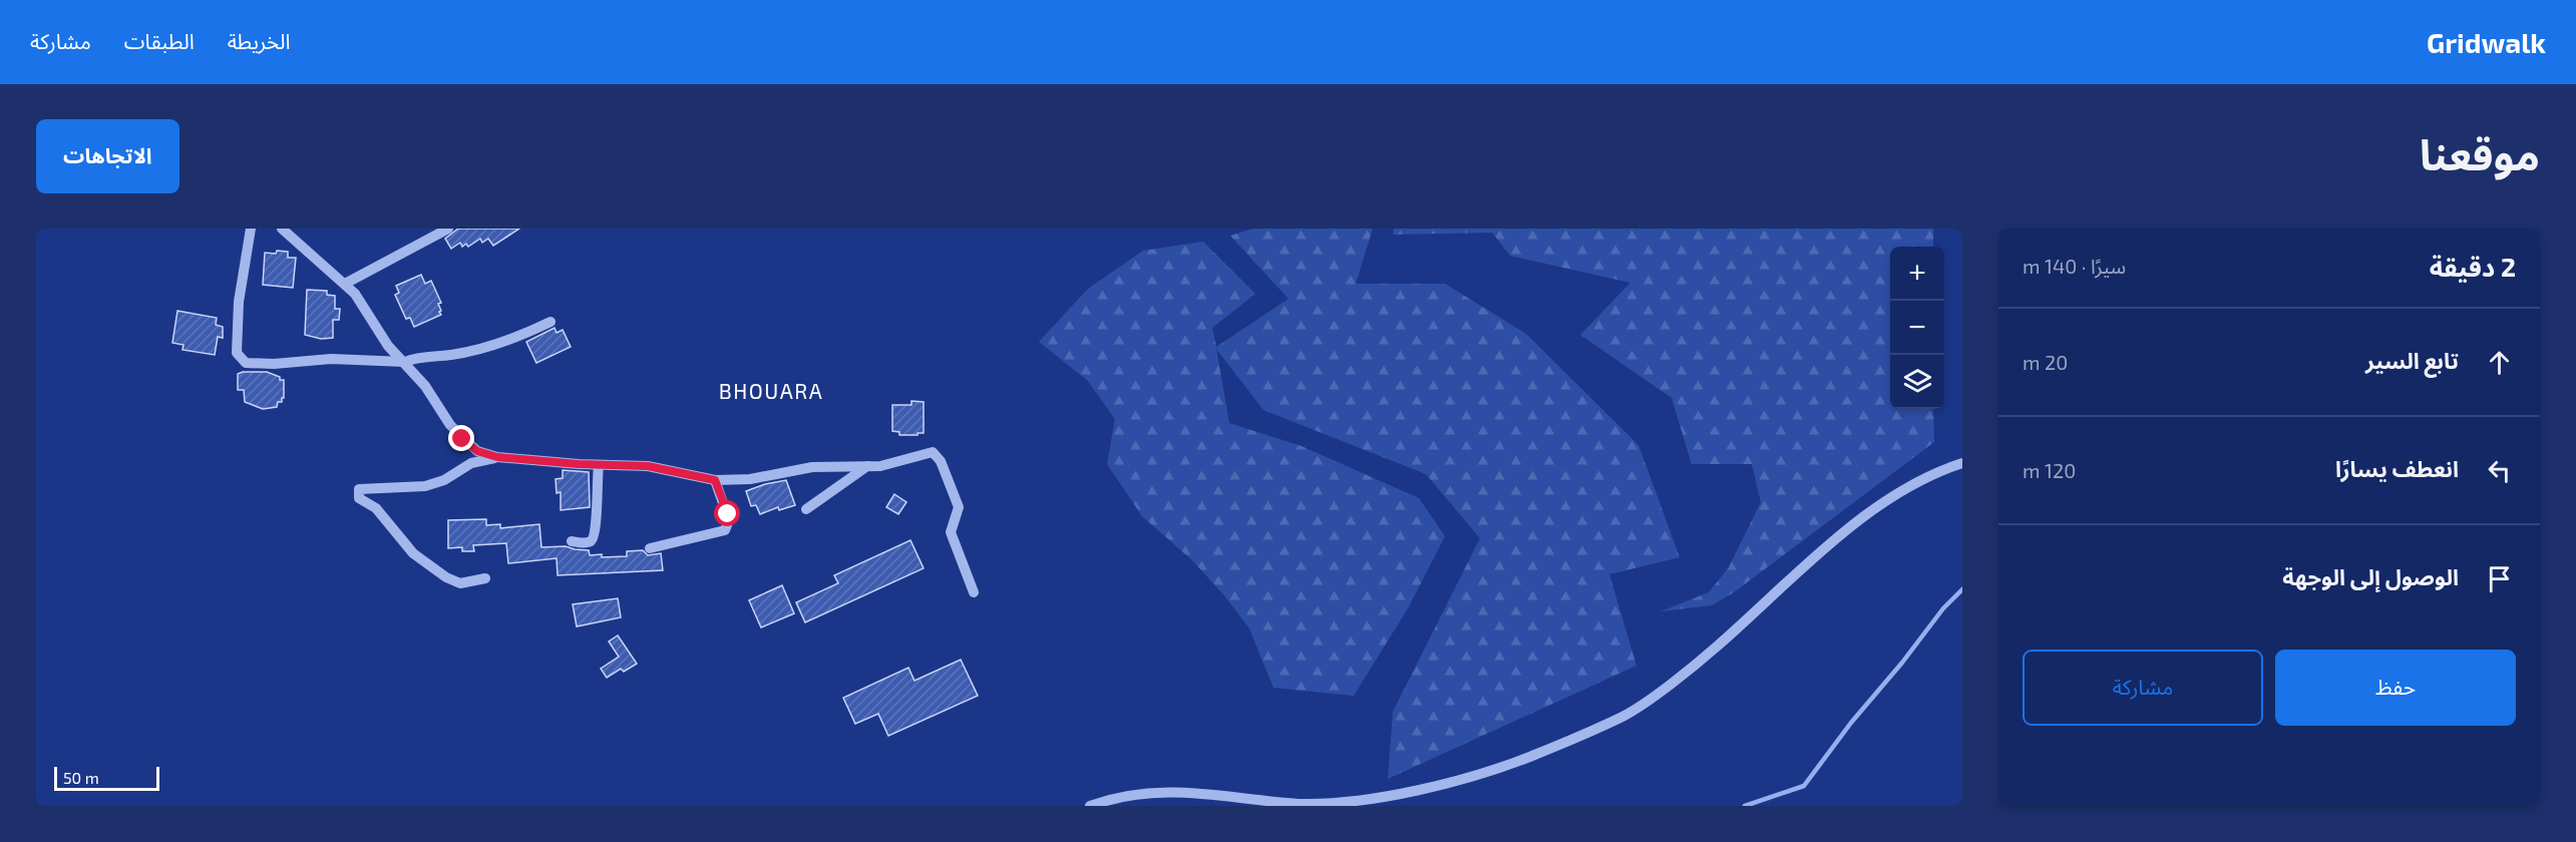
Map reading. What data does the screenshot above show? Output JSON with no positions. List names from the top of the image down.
{
  "districts": ["BHOUARA"],
  "scale_bar": "50 m",
  "page": {
    "header": "Gridwalk",
    "nav": ["الخريطة", "الطبقات", "مشاركة"],
    "title": "موقعنا",
    "buttons": [
      "الاتجاهات",
      ["حفظ", "مشاركة"]
    ],
    "heading": ["2 دقيقة", "سيرًا · 140 m"],
    "map_buttons": ["+", "−"],
    "list": [
      ["تابع السير", "20 m"],
      ["انعطف يسارًا", "120 m"],
      "الوصول إلى الوجهة"
    ],
    "scale": "50 m"
  }
}
